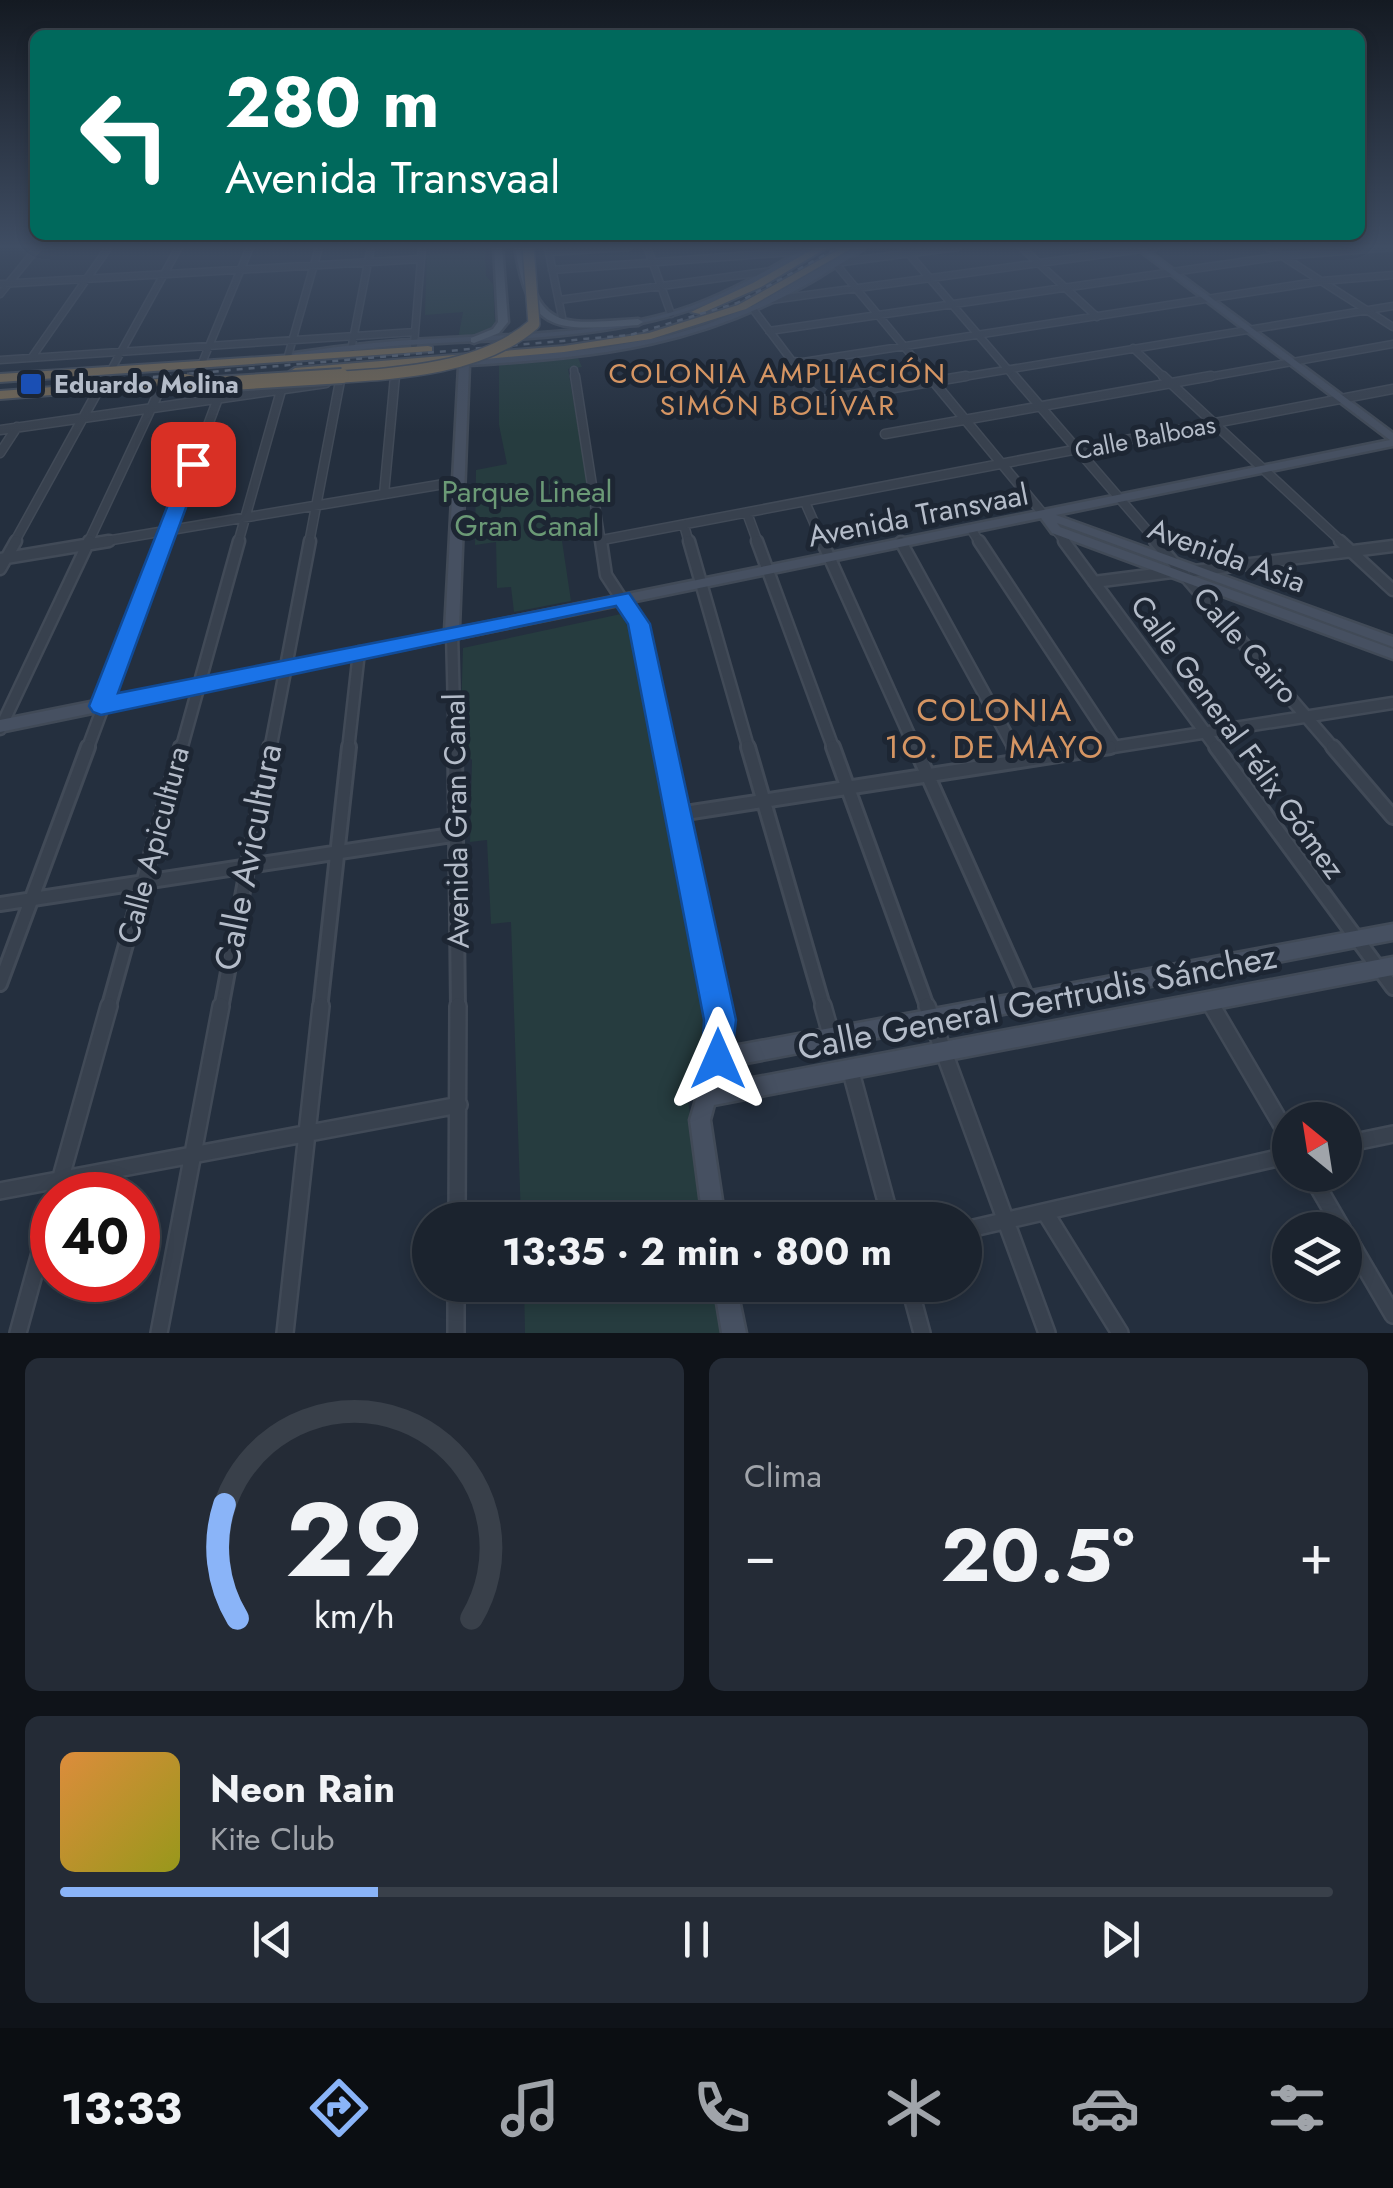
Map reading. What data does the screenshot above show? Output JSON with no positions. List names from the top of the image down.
{
  "streets": {
    "street": [
      "Calle Balboas",
      "Avenida Transvaal",
      "Avenida Asia",
      "Calle Cairo",
      "Calle General Félix Gómez",
      "Avenida Gran Canal",
      "Calle Apicultura",
      "Calle Avicultura",
      "Calle General Gertrudis Sánchez"
    ]
  },
  "crossings": [
    ["Calle Balboas", "Calle Cairo"],
    ["Avenida Transvaal", "Avenida Asia"],
    ["Avenida Transvaal", "Calle Cairo"],
    ["Avenida Transvaal", "Calle General Félix Gómez"],
    ["Avenida Transvaal", "Avenida Gran Canal"],
    ["Avenida Transvaal", "Calle Apicultura"],
    ["Avenida Transvaal", "Calle Avicultura"],
    ["Avenida Asia", "Calle Cairo"],
    ["Avenida Asia", "Calle General Félix Gómez"],
    ["Calle General Félix Gómez", "Calle General Gertrudis Sánchez"]
  ],
  "districts": ["COLONIA AMPLIACIÓN SIMÓN BOLÍVAR", "COLONIA 1O. DE MAYO"],
  "parks": ["Parque Lineal Gran Canal"],
  "places": {
    "transit": ["Eduardo Molina"]
  },
  "north": "top left",
  "page": {
    "turn": ["280 m", "Avenida Transvaal"],
    "limit": "40",
    "trip": "13:35 · 2 min · 800 m",
    "tile": "Clima",
    "heat": ["−", "20.5°", "+"],
    "song": ["Neon Rain", "Kite Club"],
    "tabs": "13:33",
    "gauge": ["29", "km/h"]
  }
}
